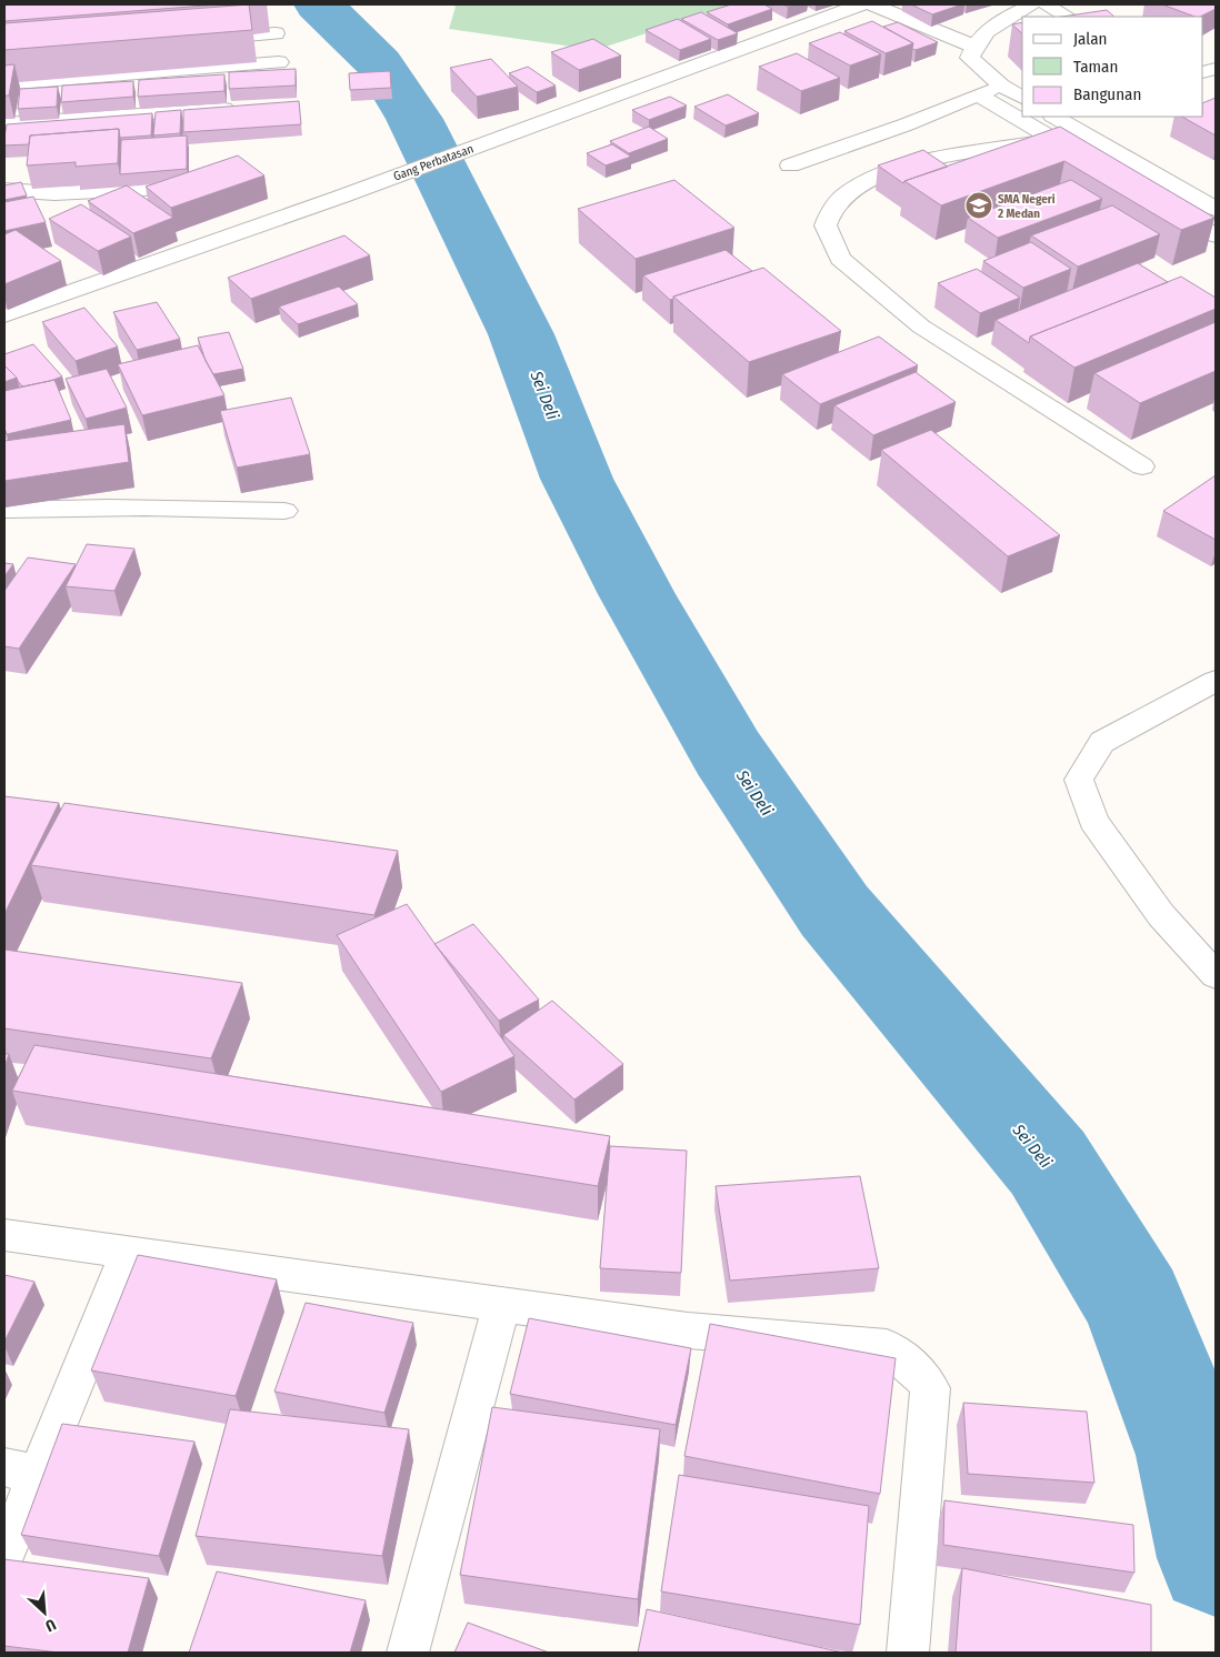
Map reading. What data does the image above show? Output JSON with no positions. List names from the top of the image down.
{
  "streets": {
    "street": ["Gang Perbatasan"]
  },
  "water": ["Sei Deli"],
  "places": {
    "school or university": ["SMA Negeri 2 Medan"]
  },
  "legend": ["Jalan", "Taman", "Bangunan"],
  "north": "bottom right"
}
